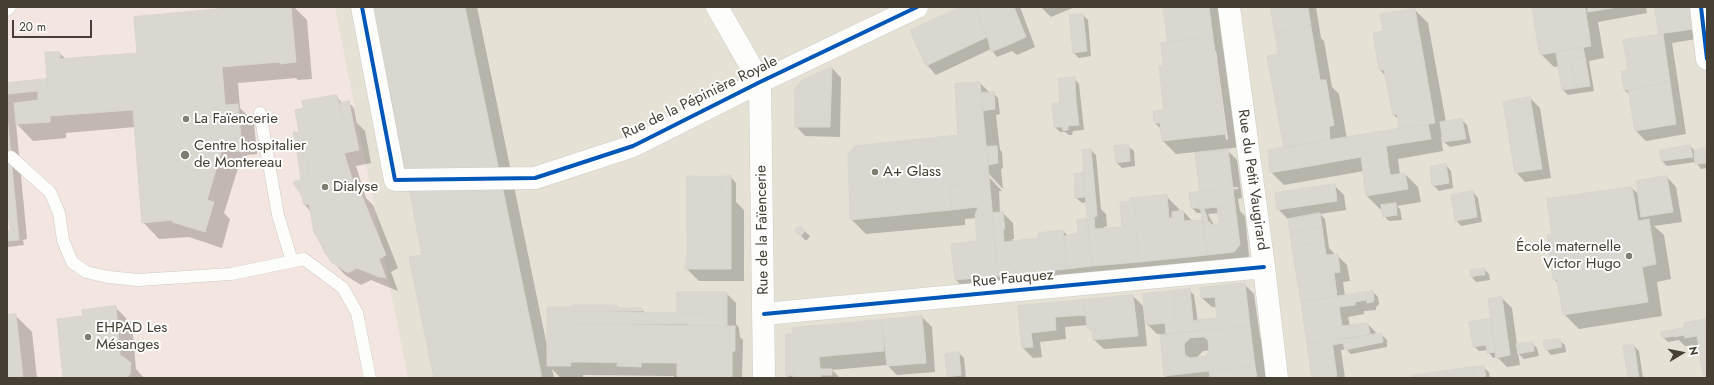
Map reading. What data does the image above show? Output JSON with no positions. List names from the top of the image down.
{
  "streets": {
    "street": [
      "Rue de la Pépinière Royale",
      "Rue du Petit Vaugirard",
      "Rue de la Faïencerie",
      "Rue Fauquez"
    ]
  },
  "crossings": [
    ["Rue de la Pépinière Royale", "Rue de la Faïencerie"],
    ["Rue du Petit Vaugirard", "Rue Fauquez"],
    ["Rue de la Faïencerie", "Rue Fauquez"]
  ],
  "places": [
    "La Faïencerie",
    "Centre hospitalier de Montereau",
    "A+ Glass",
    "Dialyse",
    "École maternelle Victor Hugo",
    "EHPAD Les Mésanges"
  ],
  "scale_bar": "20 m",
  "north": "right"
}
